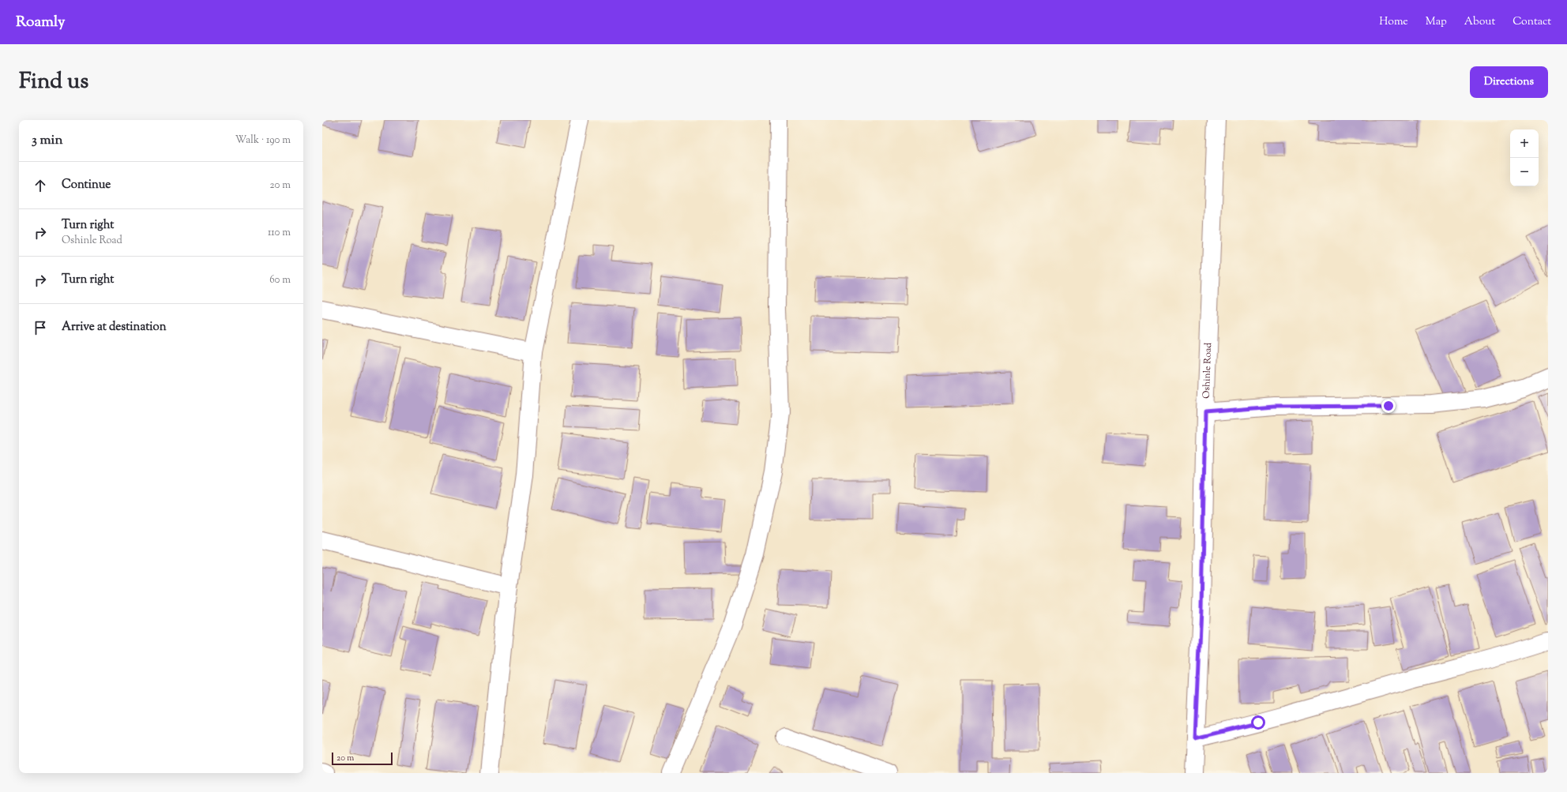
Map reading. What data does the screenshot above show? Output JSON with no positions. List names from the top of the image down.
{
  "streets": {
    "street": ["Oshinle Road"]
  },
  "scale_bar": "20 m",
  "page": {
    "header": "Roamly",
    "nav": [
      "Home",
      "Map",
      "About",
      "Contact"
    ],
    "title": "Find us",
    "buttons": "Directions",
    "heading": ["3 min", "Walk · 190 m"],
    "map_buttons": ["+", "−"],
    "list": [
      ["Continue", "20 m"],
      ["Turn right", "Oshinle Road", "110 m"],
      ["Turn right", "60 m"],
      "Arrive at destination"
    ],
    "scale": "20 m"
  }
}
